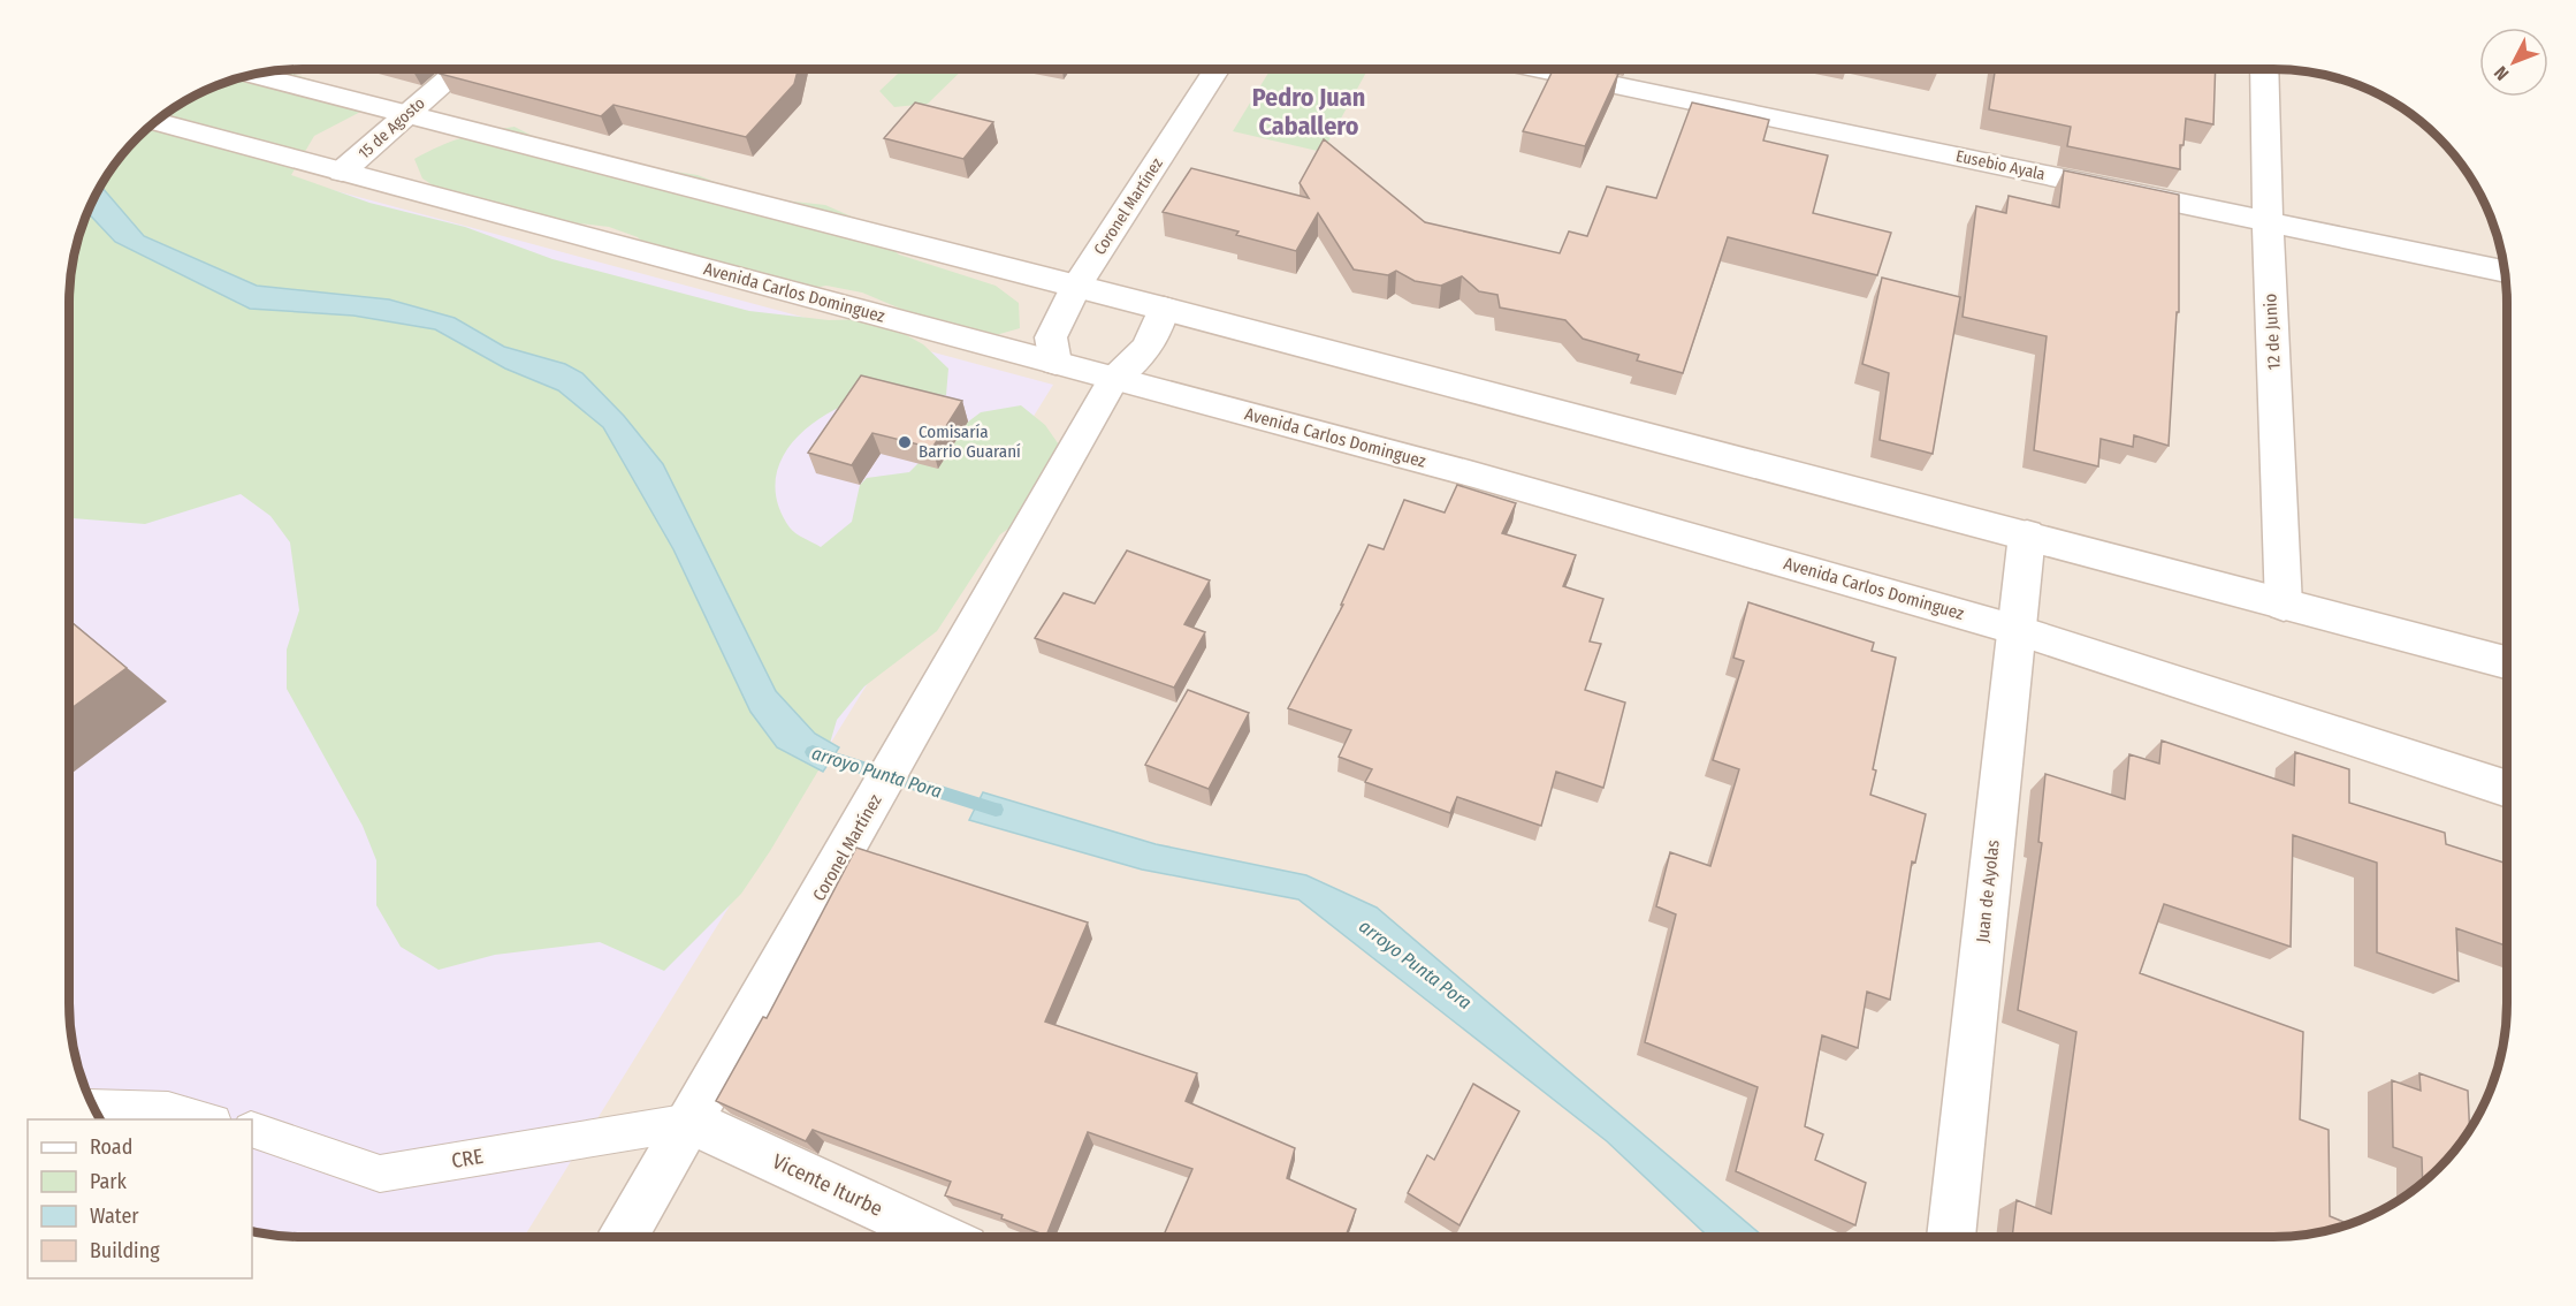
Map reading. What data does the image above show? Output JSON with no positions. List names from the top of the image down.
{
  "streets": {
    "main road": [
      "15 de Agosto",
      "Eusebio Ayala",
      "Coronel Martínez",
      "Avenida Carlos Dominguez",
      "12 de Junio",
      "Juan de Ayolas",
      "Vicente Iturbe"
    ],
    "lane": ["CRE"]
  },
  "crossings": [
    ["15 de Agosto", "Avenida Carlos Dominguez"],
    ["Eusebio Ayala", "12 de Junio"],
    ["Coronel Martínez", "Avenida Carlos Dominguez"],
    ["Coronel Martínez", "CRE"],
    ["Coronel Martínez", "Vicente Iturbe"],
    ["Avenida Carlos Dominguez", "Juan de Ayolas"],
    ["CRE", "Vicente Iturbe"]
  ],
  "districts": ["Pedro Juan Caballero"],
  "water": ["arroyo Punta Pora"],
  "places": ["Comisaría Barrio Guaraní"],
  "legend": [
    "Road",
    "Park",
    "Water",
    "Building"
  ],
  "north": "bottom left"
}
